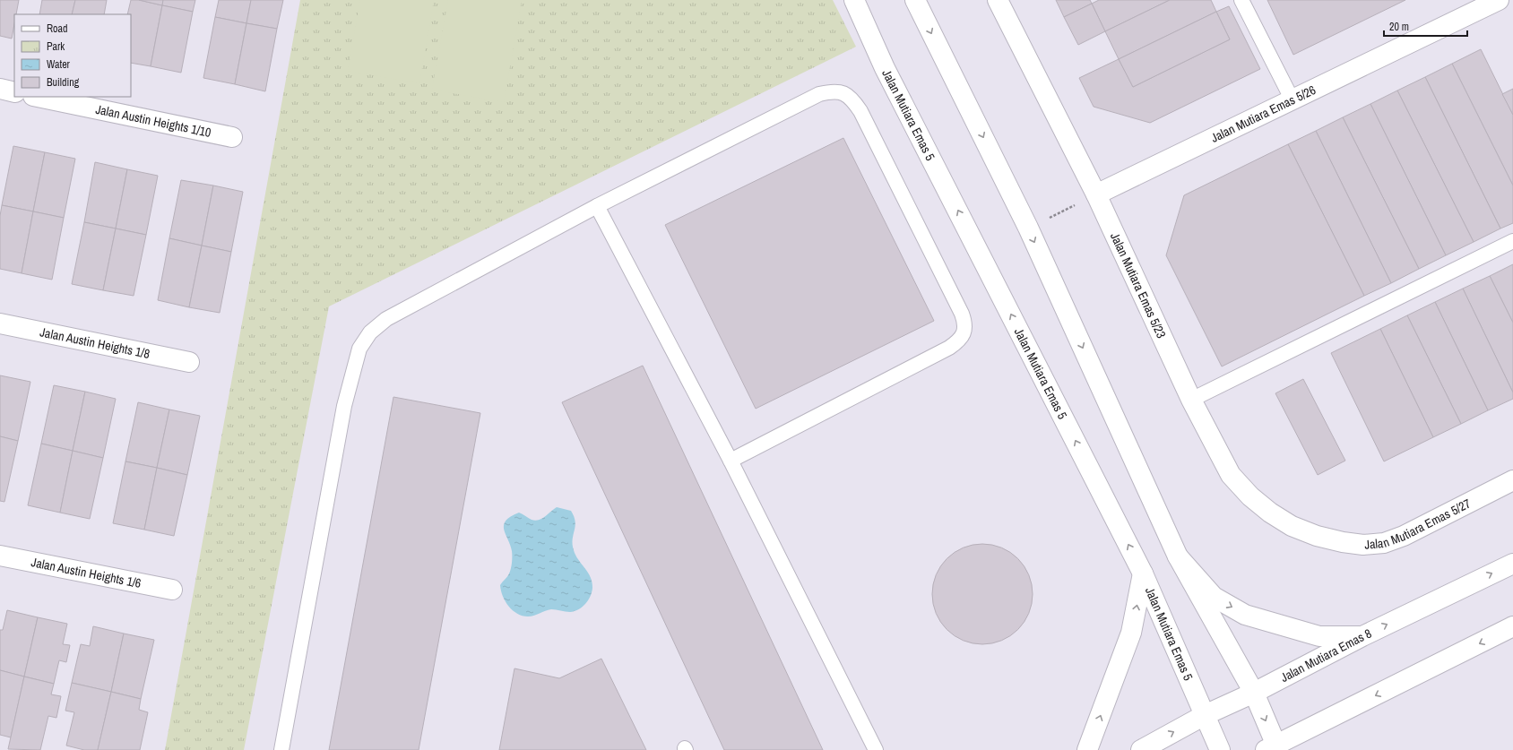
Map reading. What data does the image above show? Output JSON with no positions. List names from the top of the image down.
{
  "streets": {
    "street": [
      "Jalan Mutiara Emas 5/26",
      "Jalan Mutiara Emas 5",
      "Jalan Austin Heights 1/10",
      "Jalan Mutiara Emas 5/23",
      "Jalan Austin Heights 1/8",
      "Jalan Mutiara Emas 5/27",
      "Jalan Austin Heights 1/6",
      "Jalan Mutiara Emas 8"
    ]
  },
  "crossings": [
    ["Jalan Mutiara Emas 5/26", "Jalan Mutiara Emas 5/23"],
    ["Jalan Mutiara Emas 5", "Jalan Mutiara Emas 8"],
    ["Jalan Mutiara Emas 5/23", "Jalan Mutiara Emas 5/27"]
  ],
  "legend": [
    "Road",
    "Park",
    "Water",
    "Building"
  ],
  "scale_bar": "20 m"
}
